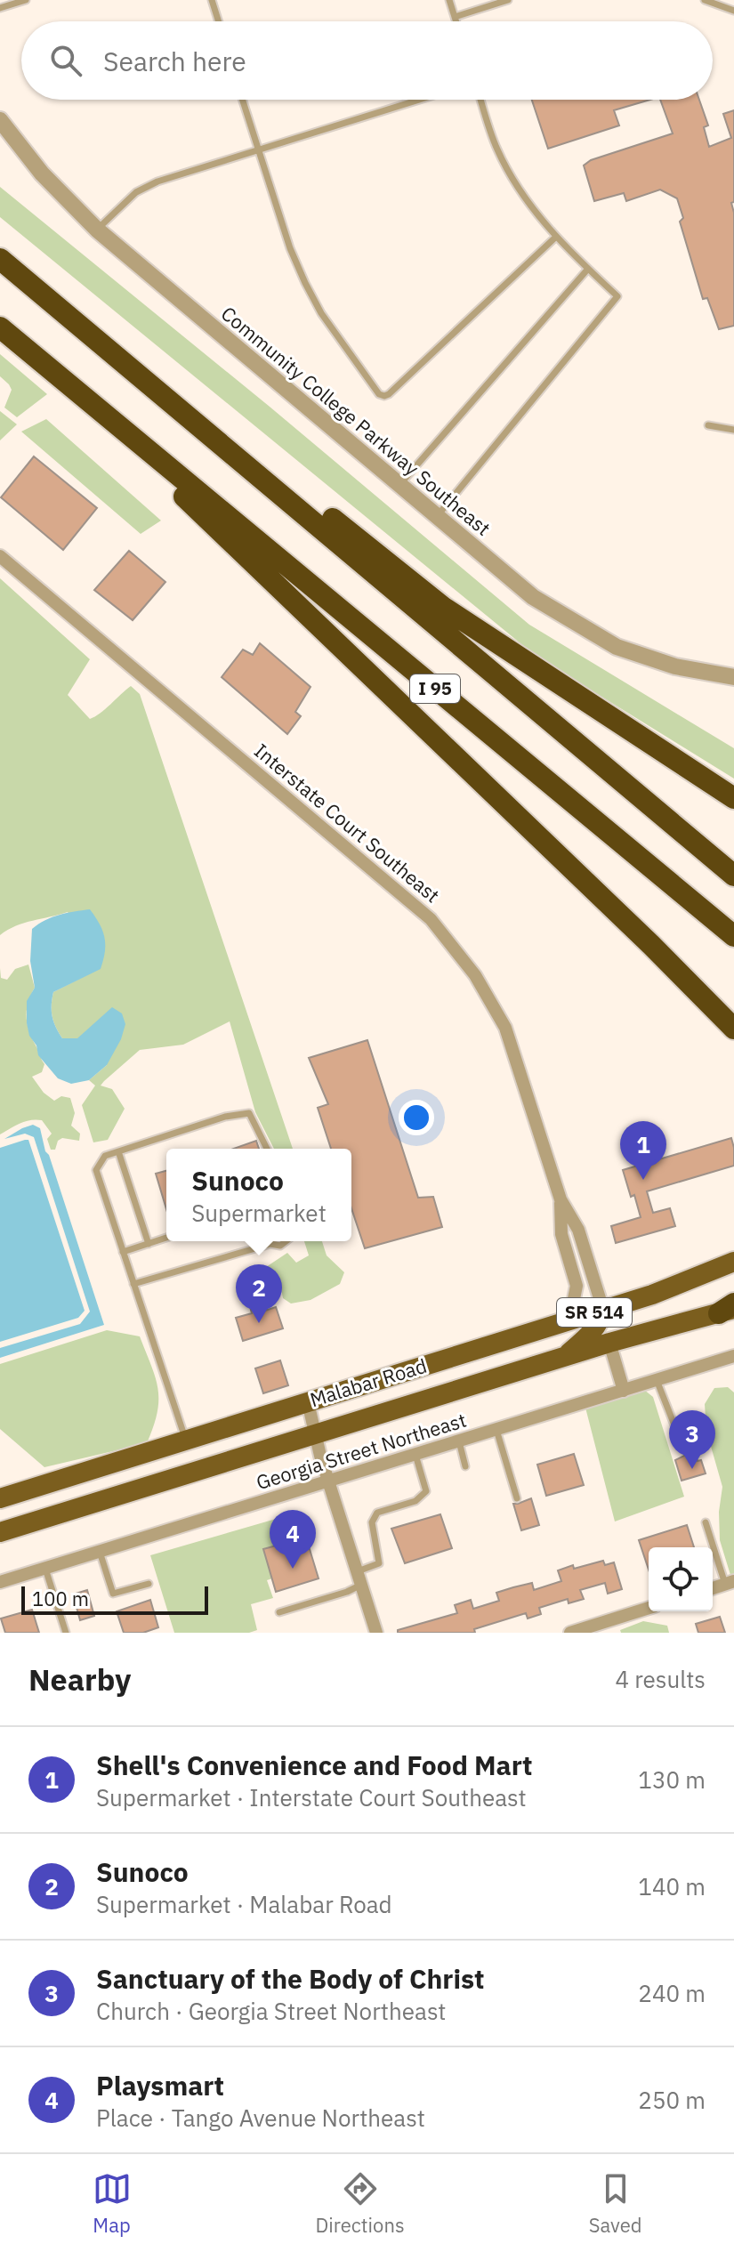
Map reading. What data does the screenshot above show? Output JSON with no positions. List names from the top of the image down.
{
  "streets": {
    "highway": ["I 95"],
    "main road": ["SR 514", "Malabar Road"],
    "street": ["Community College Parkway Southeast", "Interstate Court Southeast", "Georgia Street Northeast"]
  },
  "crossings": [
    ["Interstate Court Southeast", "Malabar Road"]
  ],
  "scale_bar": "100 m",
  "page": {
    "search": "Search here",
    "pins": [
      "1",
      "2",
      "3",
      "4"
    ],
    "popup": ["Sunoco", "Supermarket"],
    "scale": "100 m",
    "heading": ["Nearby", "4 results"],
    "list": [
      {
        "mark": "1",
        "name": "Shell's Convenience and Food Mart",
        "note": "Supermarket · Interstate Court Southeast",
        "value": "130 m"
      },
      {
        "mark": "2",
        "name": "Sunoco",
        "note": "Supermarket · Malabar Road",
        "value": "140 m"
      },
      {
        "mark": "3",
        "name": "Sanctuary of the Body of Christ",
        "note": "Church · Georgia Street Northeast",
        "value": "240 m"
      },
      {
        "mark": "4",
        "name": "Playsmart",
        "note": "Place · Tango Avenue Northeast",
        "value": "250 m"
      }
    ],
    "nav": ["Map", "Directions", "Saved"]
  }
}
